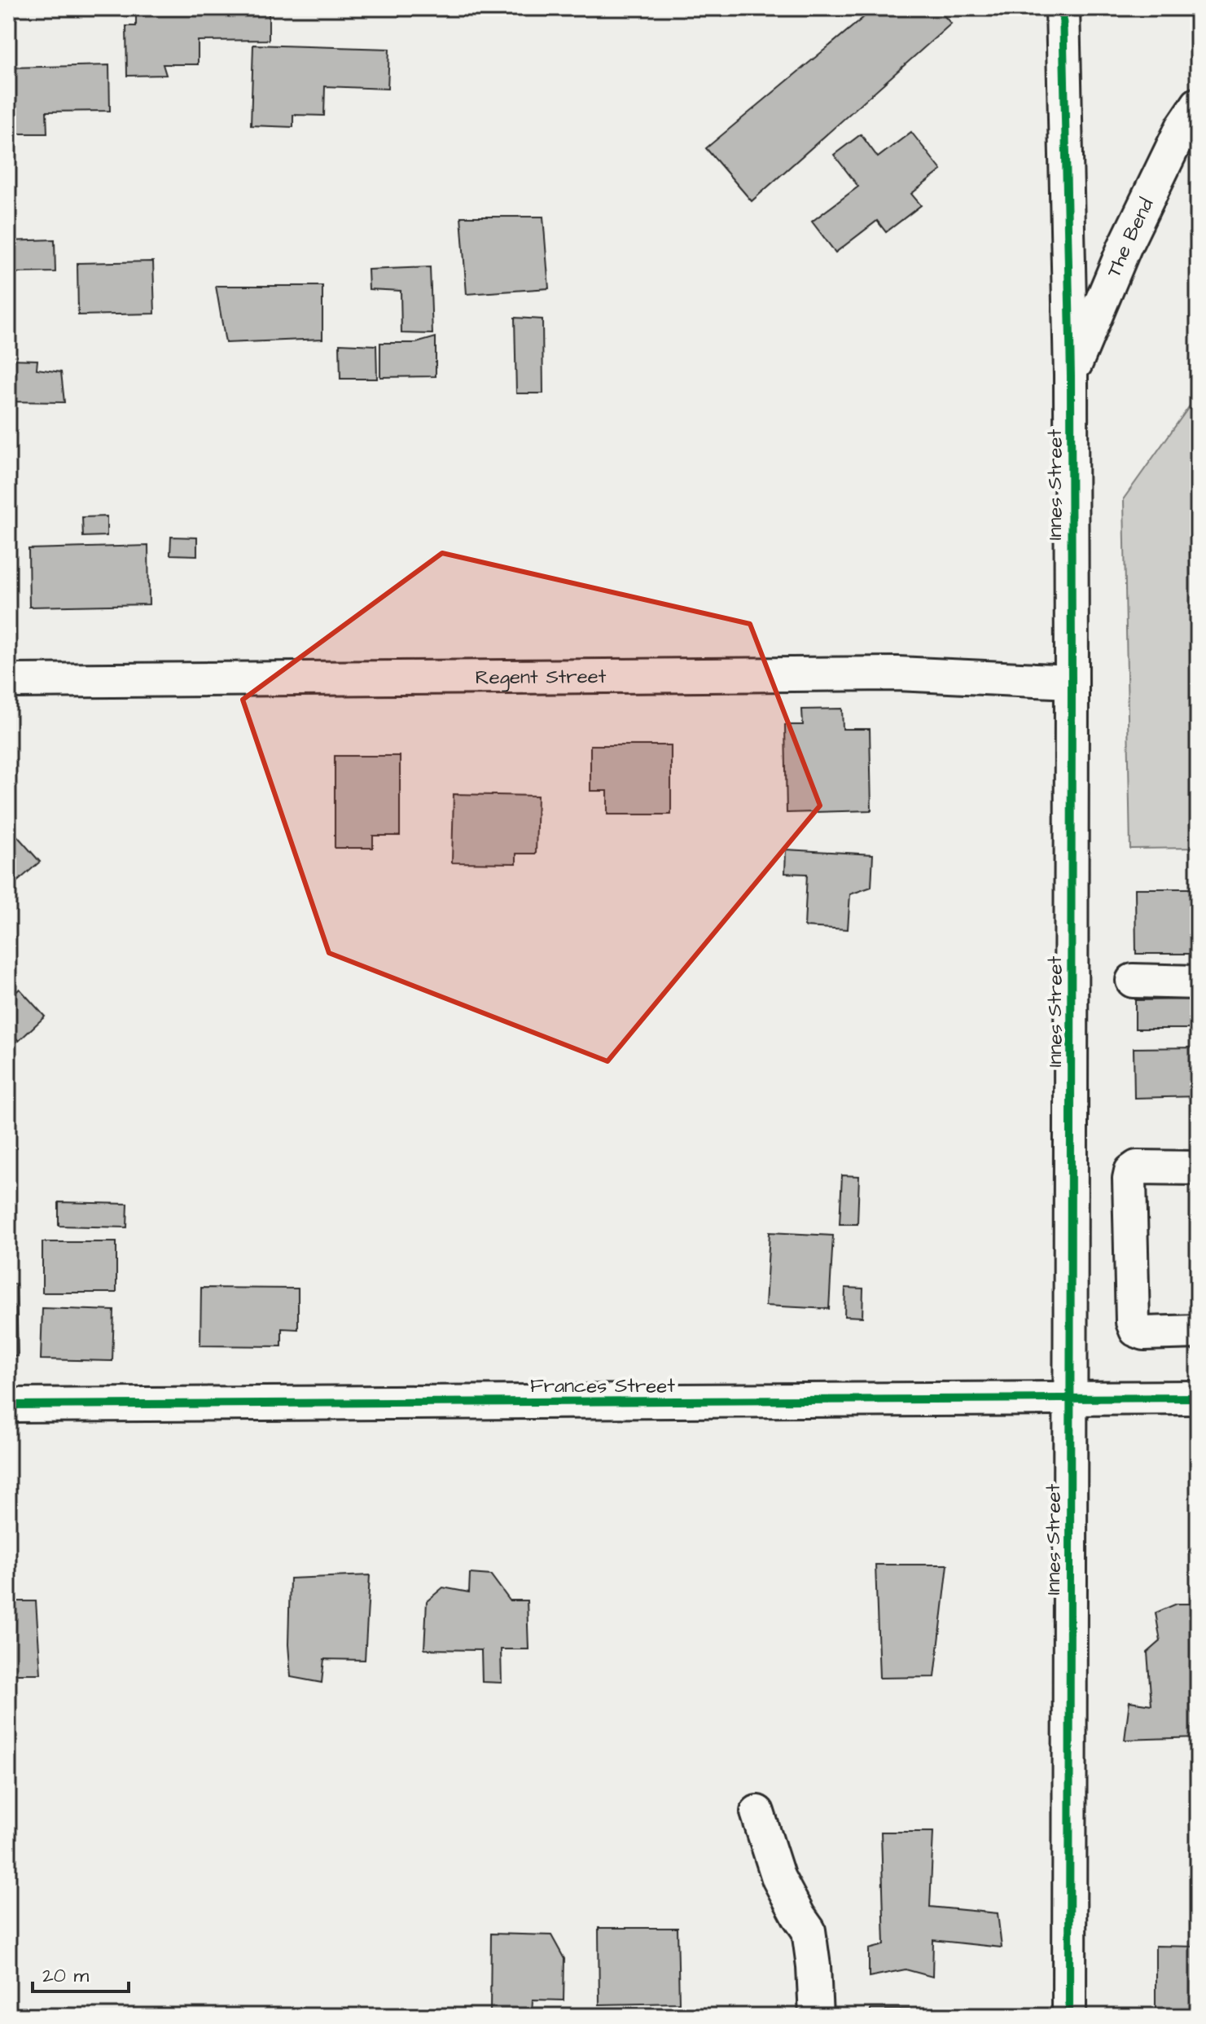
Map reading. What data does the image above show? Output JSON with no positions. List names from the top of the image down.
{
  "streets": {
    "street": [
      "The Bend",
      "Innes Street",
      "Regent Street",
      "Frances Street"
    ]
  },
  "crossings": [
    ["The Bend", "Innes Street"],
    ["Innes Street", "Regent Street"],
    ["Innes Street", "Frances Street"]
  ],
  "scale_bar": "20 m"
}
